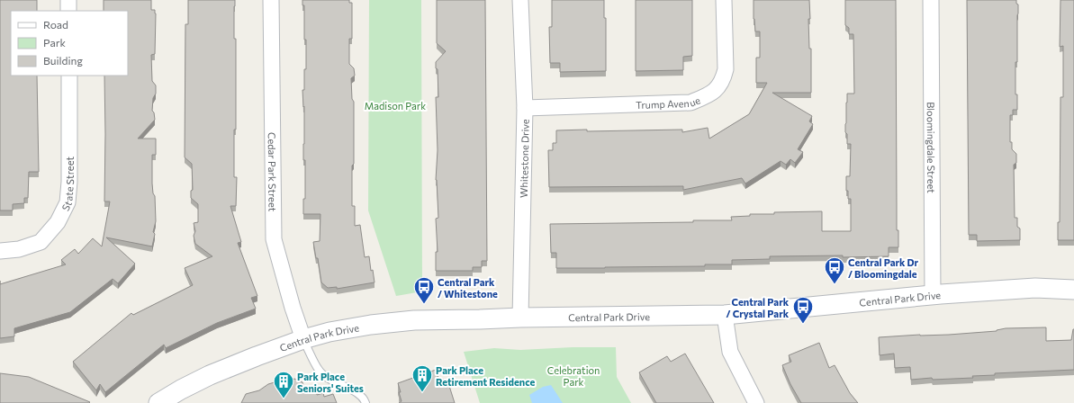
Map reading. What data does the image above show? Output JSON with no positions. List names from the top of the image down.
{
  "streets": {
    "street": [
      "Trump Avenue",
      "Bloomingdale Street",
      "Whitestone Drive",
      "Cedar Park Street",
      "State Street",
      "Central Park Drive"
    ]
  },
  "crossings": [
    ["Trump Avenue", "Whitestone Drive"],
    ["Bloomingdale Street", "Central Park Drive"],
    ["Whitestone Drive", "Central Park Drive"],
    ["Cedar Park Street", "Central Park Drive"]
  ],
  "parks": ["Madison Park", "Celebration Park"],
  "places": {
    "bus stop": ["Central Park Dr / Bloomingdale", "Central Park / Whitestone", "Central Park / Crystal Park"],
    "building": ["Park Place Retirement Residence", "Park Place Seniors' Suites"]
  },
  "legend": ["Road", "Park", "Building"]
}
